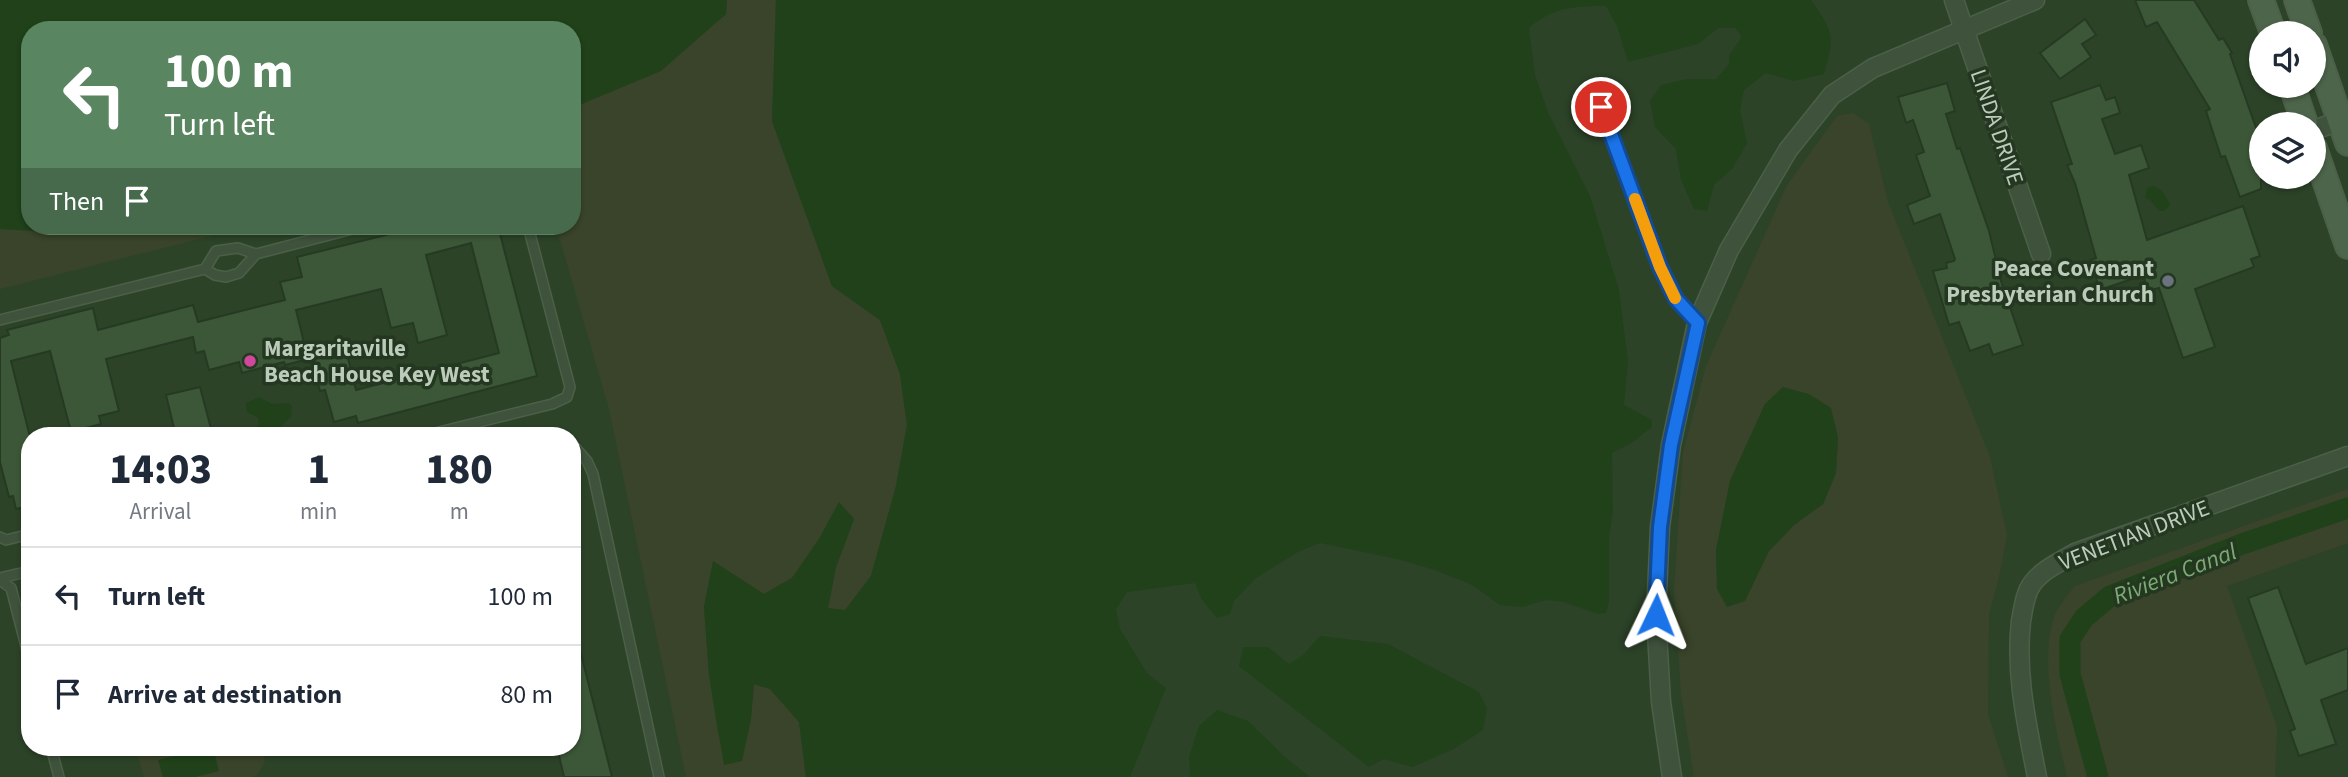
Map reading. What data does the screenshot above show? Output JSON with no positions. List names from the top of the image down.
{
  "streets": {
    "street": ["LINDA DRIVE", "VENETIAN DRIVE"]
  },
  "water": ["Riviera Canal"],
  "places": ["Peace Covenant Presbyterian Church", "Margaritaville Beach House Key West"],
  "page": {
    "turn": ["100 m", "Turn left"],
    "then": "Then",
    "eta": [
      "14:03",
      "Arrival",
      "1",
      "min",
      "180",
      "m"
    ],
    "list": [
      {
        "name": "Turn left",
        "value": "100 m"
      },
      {
        "name": "Arrive at destination",
        "value": "80 m"
      }
    ]
  }
}
